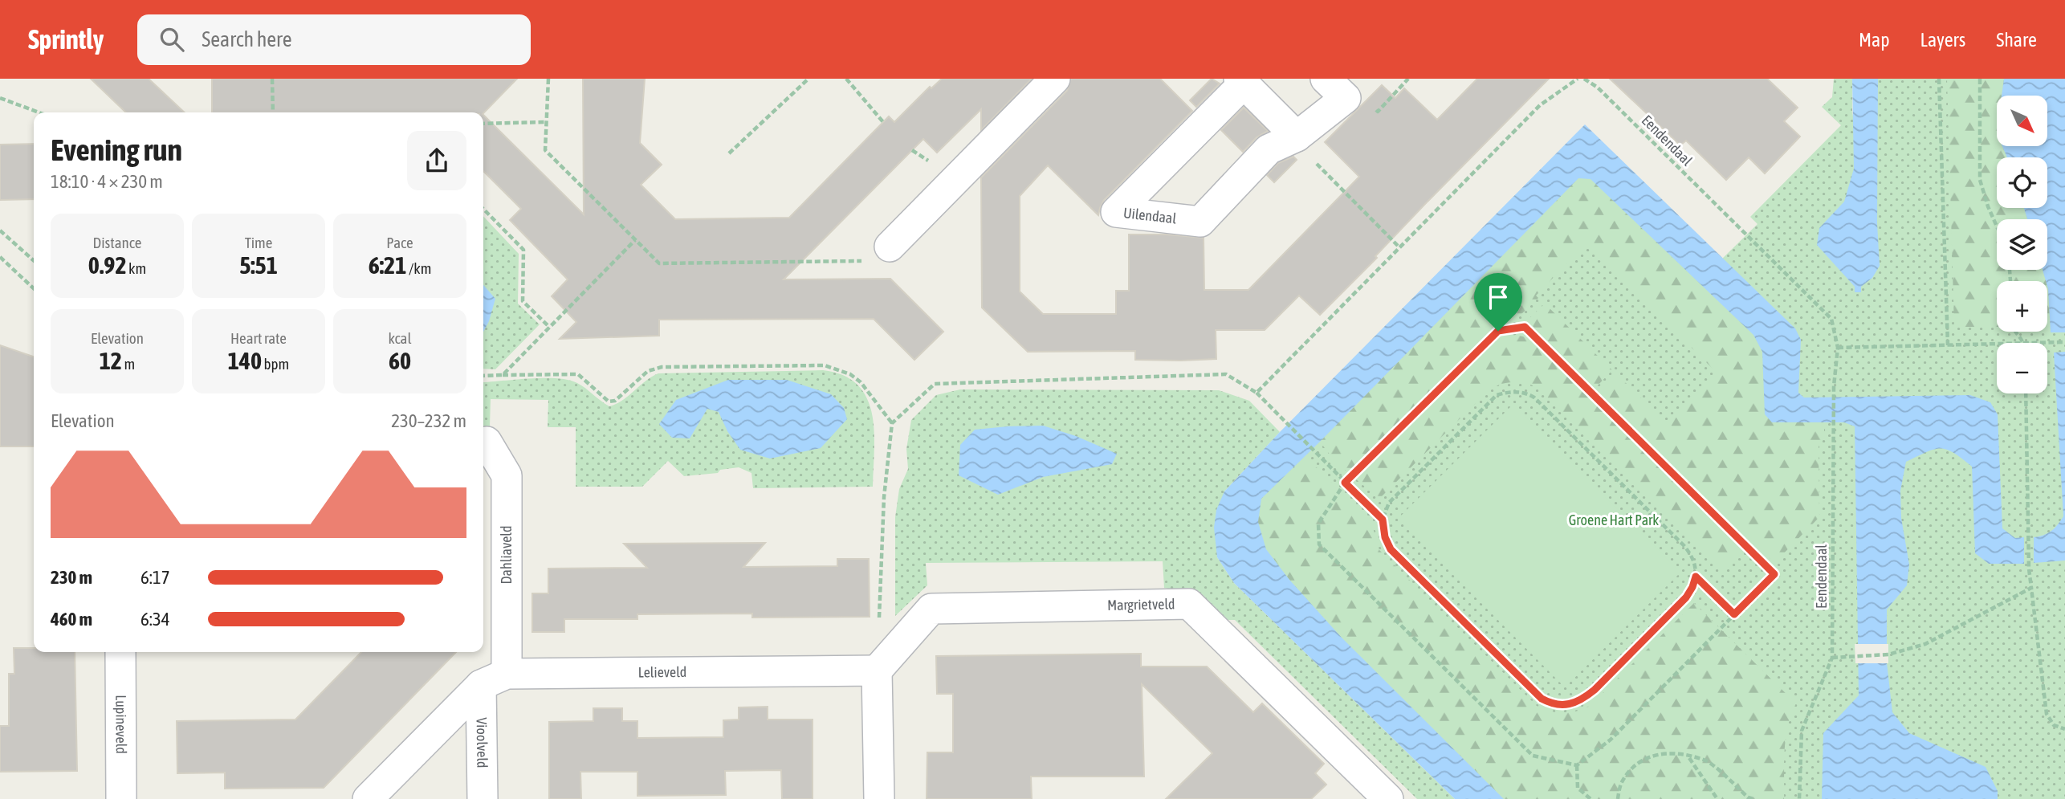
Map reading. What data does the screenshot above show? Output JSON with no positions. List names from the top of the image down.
{
  "streets": {
    "street": [
      "Uilendaal",
      "Dahliaveld",
      "Margrietveld",
      "Lelieveld",
      "Lupineveld",
      "Vioolveld"
    ],
    "path": ["Eendendaal"]
  },
  "crossings": [
    ["Dahliaveld", "Lelieveld"],
    ["Dahliaveld", "Vioolveld"],
    ["Margrietveld", "Lelieveld"],
    ["Lelieveld", "Vioolveld"]
  ],
  "parks": ["Groene Hart Park"],
  "north": "bottom right",
  "page": {
    "header": "Sprintly",
    "search": "Search here",
    "nav": ["Map", "Layers", "Share"],
    "map_buttons": ["+", "−"],
    "heading": ["Evening run", "18:10 · 4 × 230 m"],
    "stats": [
      ["Distance", "0.92 km"],
      ["Time", "5:51"],
      ["Pace", "6:21 /km"],
      ["Elevation", "12 m"],
      ["Heart rate", "140 bpm"],
      ["kcal", "60"]
    ],
    "chart": ["Elevation", "230–232 m"],
    "list": [
      {
        "name": "230 m",
        "note": "6:17"
      },
      {
        "name": "460 m",
        "note": "6:34"
      }
    ]
  }
}
